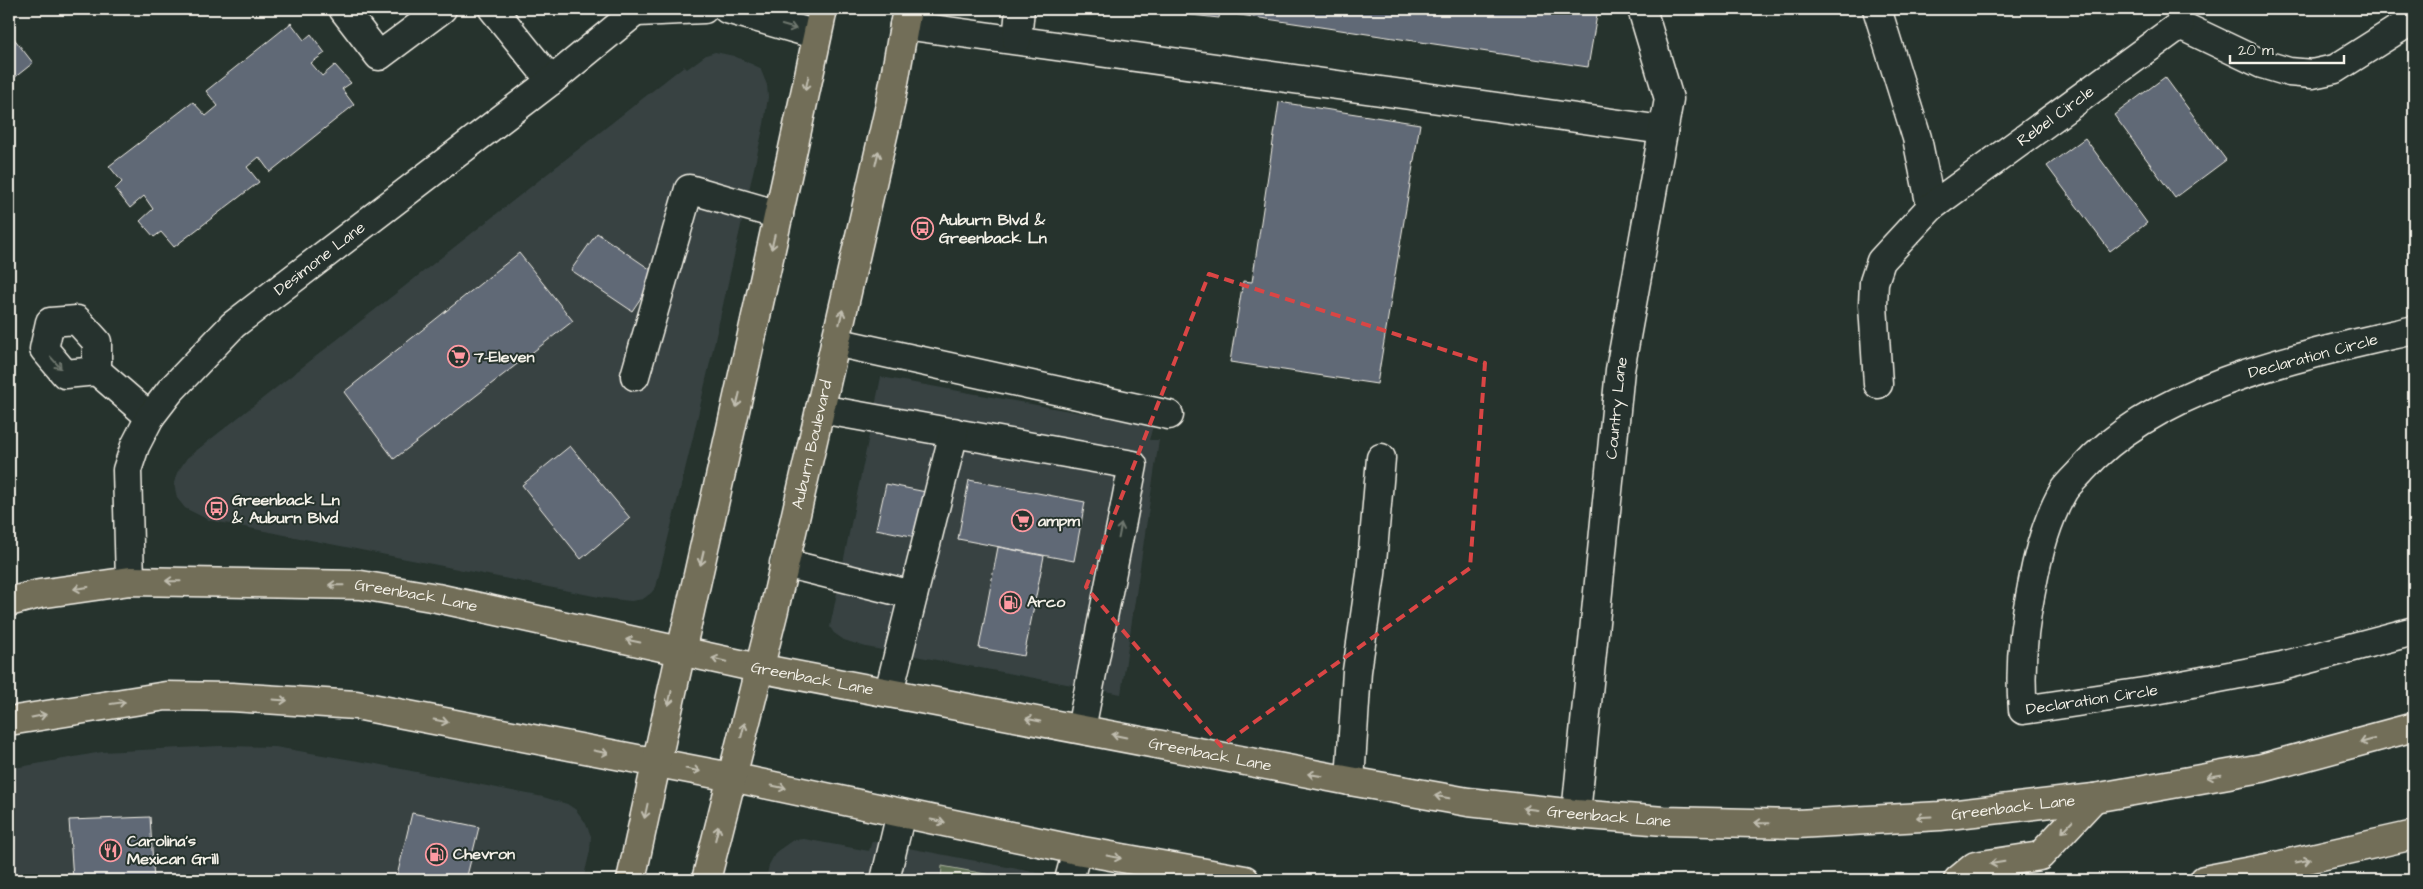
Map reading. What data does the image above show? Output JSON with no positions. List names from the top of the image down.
{
  "streets": {
    "main road": ["Auburn Boulevard", "Greenback Lane"],
    "street": [
      "Rebel Circle",
      "Desimone Lane",
      "Declaration Circle",
      "Country Lane"
    ]
  },
  "crossings": [
    ["Desimone Lane", "Greenback Lane"],
    ["Country Lane", "Greenback Lane"],
    ["Auburn Boulevard", "Greenback Lane"]
  ],
  "places": {
    "bus stop": ["Auburn Blvd & Greenback Ln", "Greenback Ln & Auburn Blvd"],
    "supermarket": ["7-Eleven", "ampm"],
    "fuel station": ["Arco", "Chevron"],
    "restaurant": ["Carolina's Mexican Grill"]
  },
  "scale_bar": "20 m"
}
